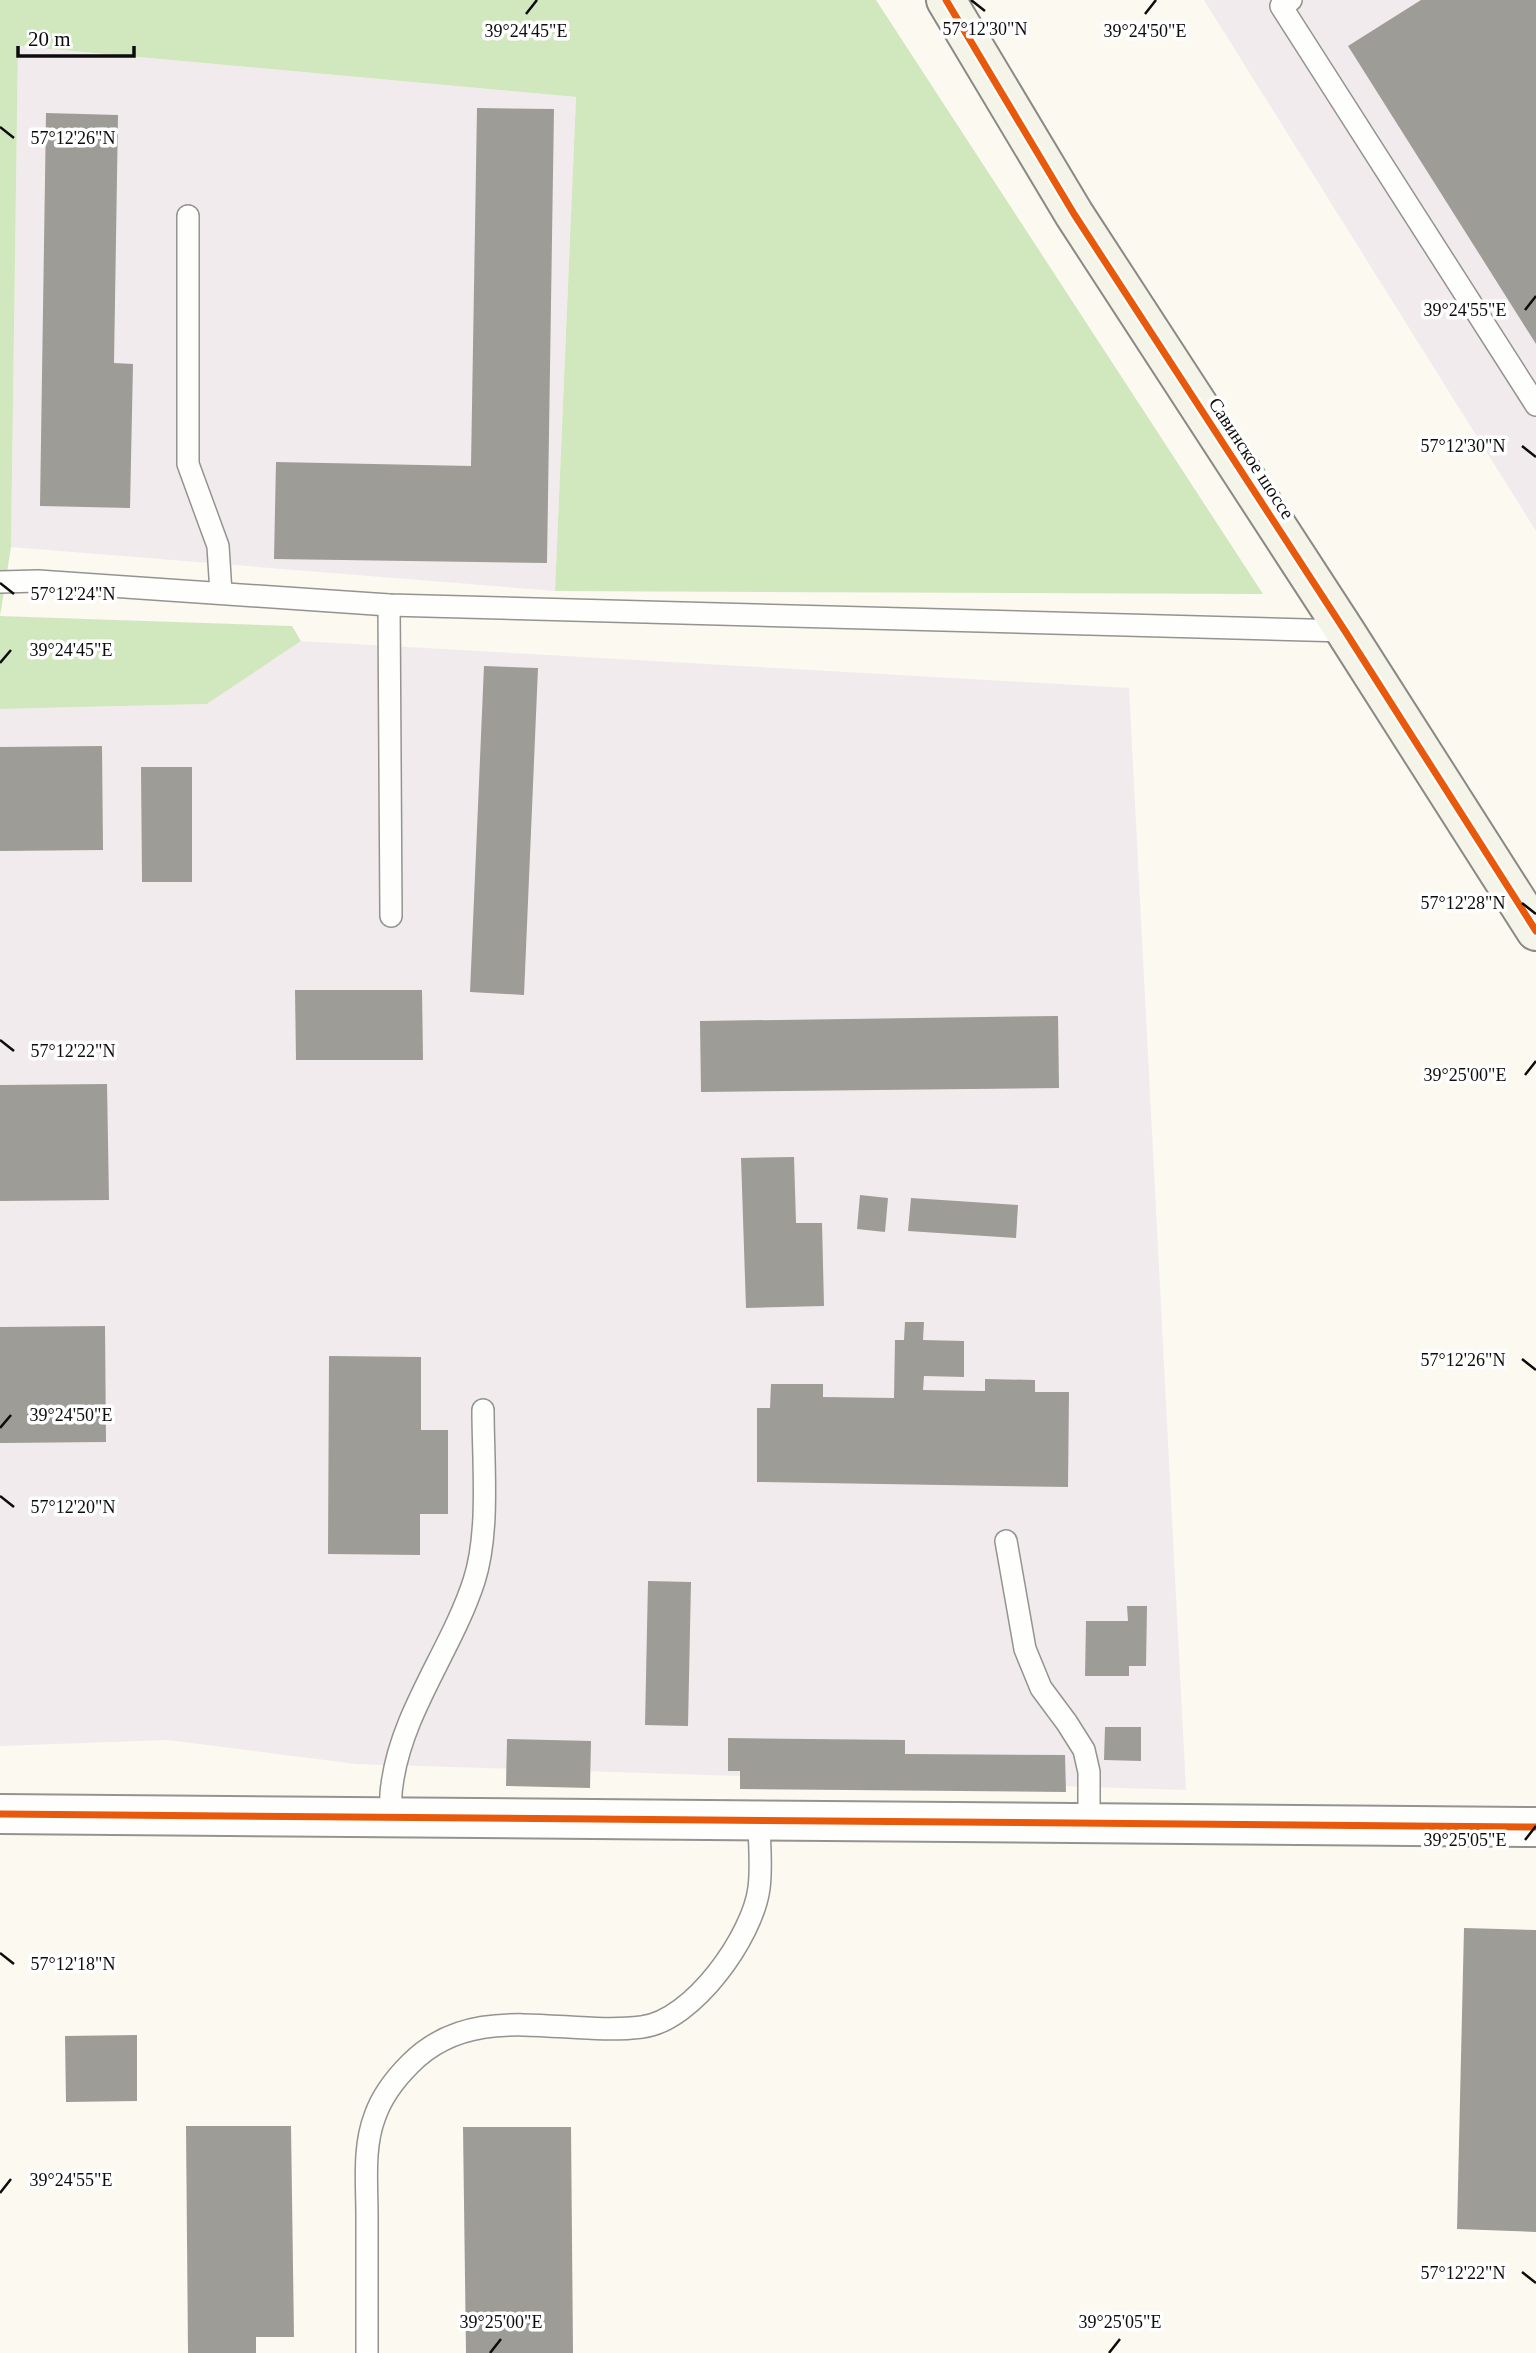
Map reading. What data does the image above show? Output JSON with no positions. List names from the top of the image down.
{
  "streets": {
    "street": ["Савинское шоссе"]
  },
  "scale_bar": "20 m",
  "coordinates": [
    "57°12'30\"N",
    "39°24'45\"E",
    "39°24'50\"E",
    "57°12'26\"N",
    "39°24'55\"E",
    "57°12'24\"N",
    "57°12'28\"N",
    "57°12'22\"N",
    "39°25'00\"E",
    "57°12'20\"N",
    "39°25'05\"E",
    "57°12'18\"N"
  ]
}
